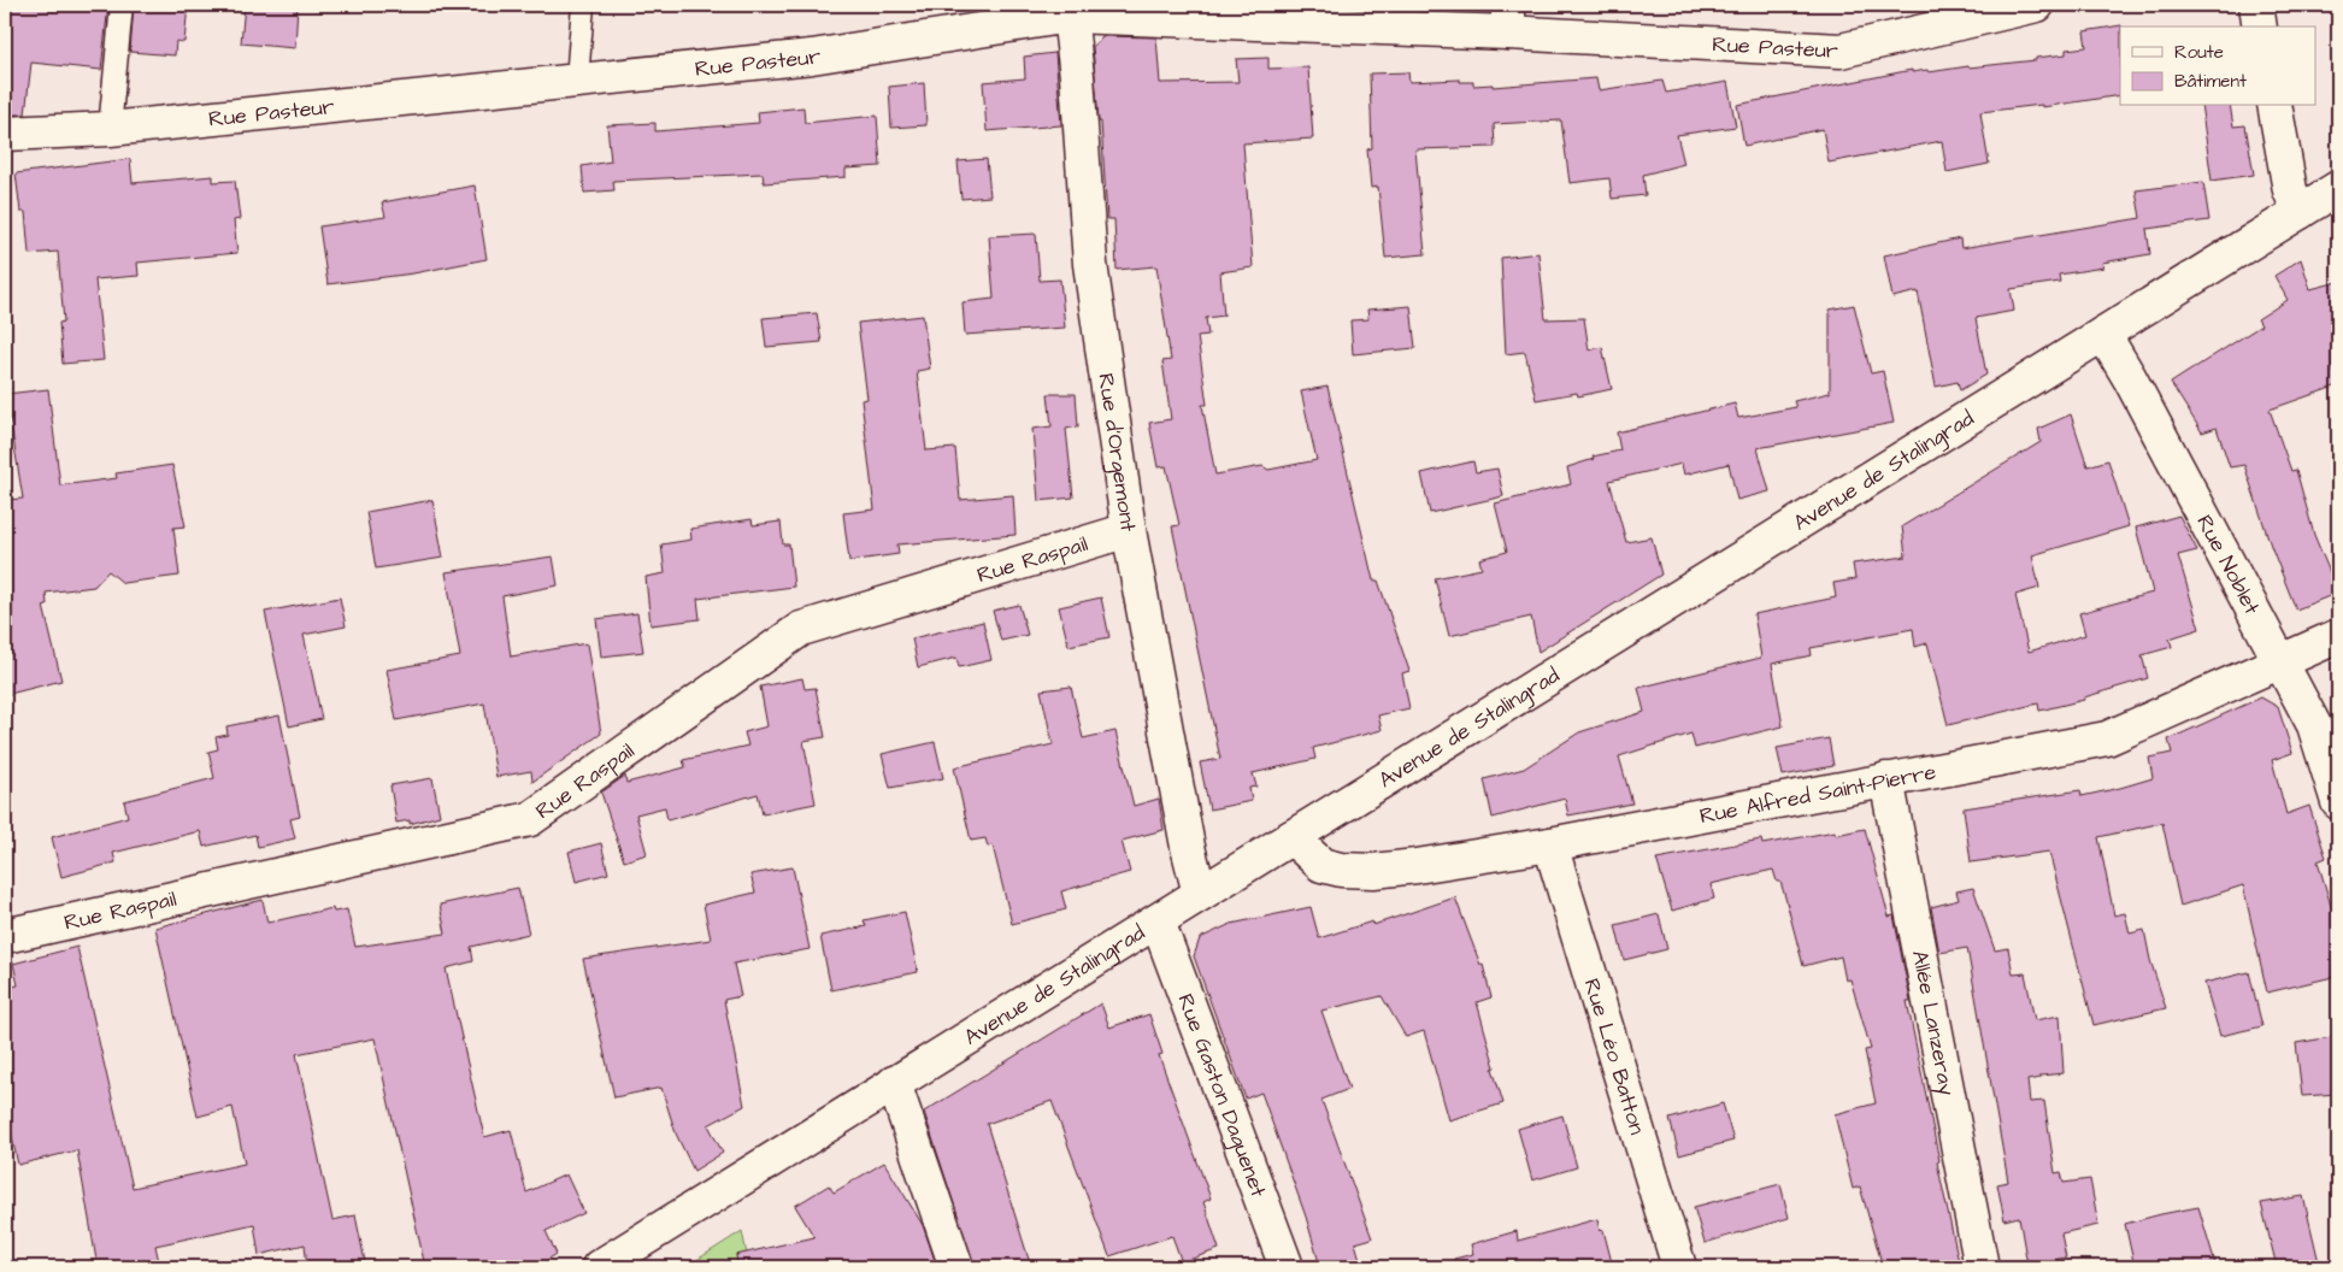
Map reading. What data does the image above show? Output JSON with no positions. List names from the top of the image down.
{
  "streets": {
    "street": [
      "Rue Pasteur",
      "Rue d'Orgemont",
      "Avenue de Stalingrad",
      "Rue Raspail",
      "Rue Noblet",
      "Rue Alfred Saint-Pierre",
      "Allée Lanzeray",
      "Rue Léo Batton",
      "Rue Gaston Daguenet"
    ]
  },
  "crossings": [
    ["Rue Pasteur", "Rue d'Orgemont"],
    ["Rue d'Orgemont", "Avenue de Stalingrad"],
    ["Rue d'Orgemont", "Rue Raspail"],
    ["Avenue de Stalingrad", "Rue Noblet"],
    ["Avenue de Stalingrad", "Rue Alfred Saint-Pierre"],
    ["Avenue de Stalingrad", "Rue Gaston Daguenet"],
    ["Rue Noblet", "Rue Alfred Saint-Pierre"],
    ["Rue Alfred Saint-Pierre", "Allée Lanzeray"],
    ["Rue Alfred Saint-Pierre", "Rue Léo Batton"]
  ],
  "legend": ["Route", "Bâtiment"]
}
